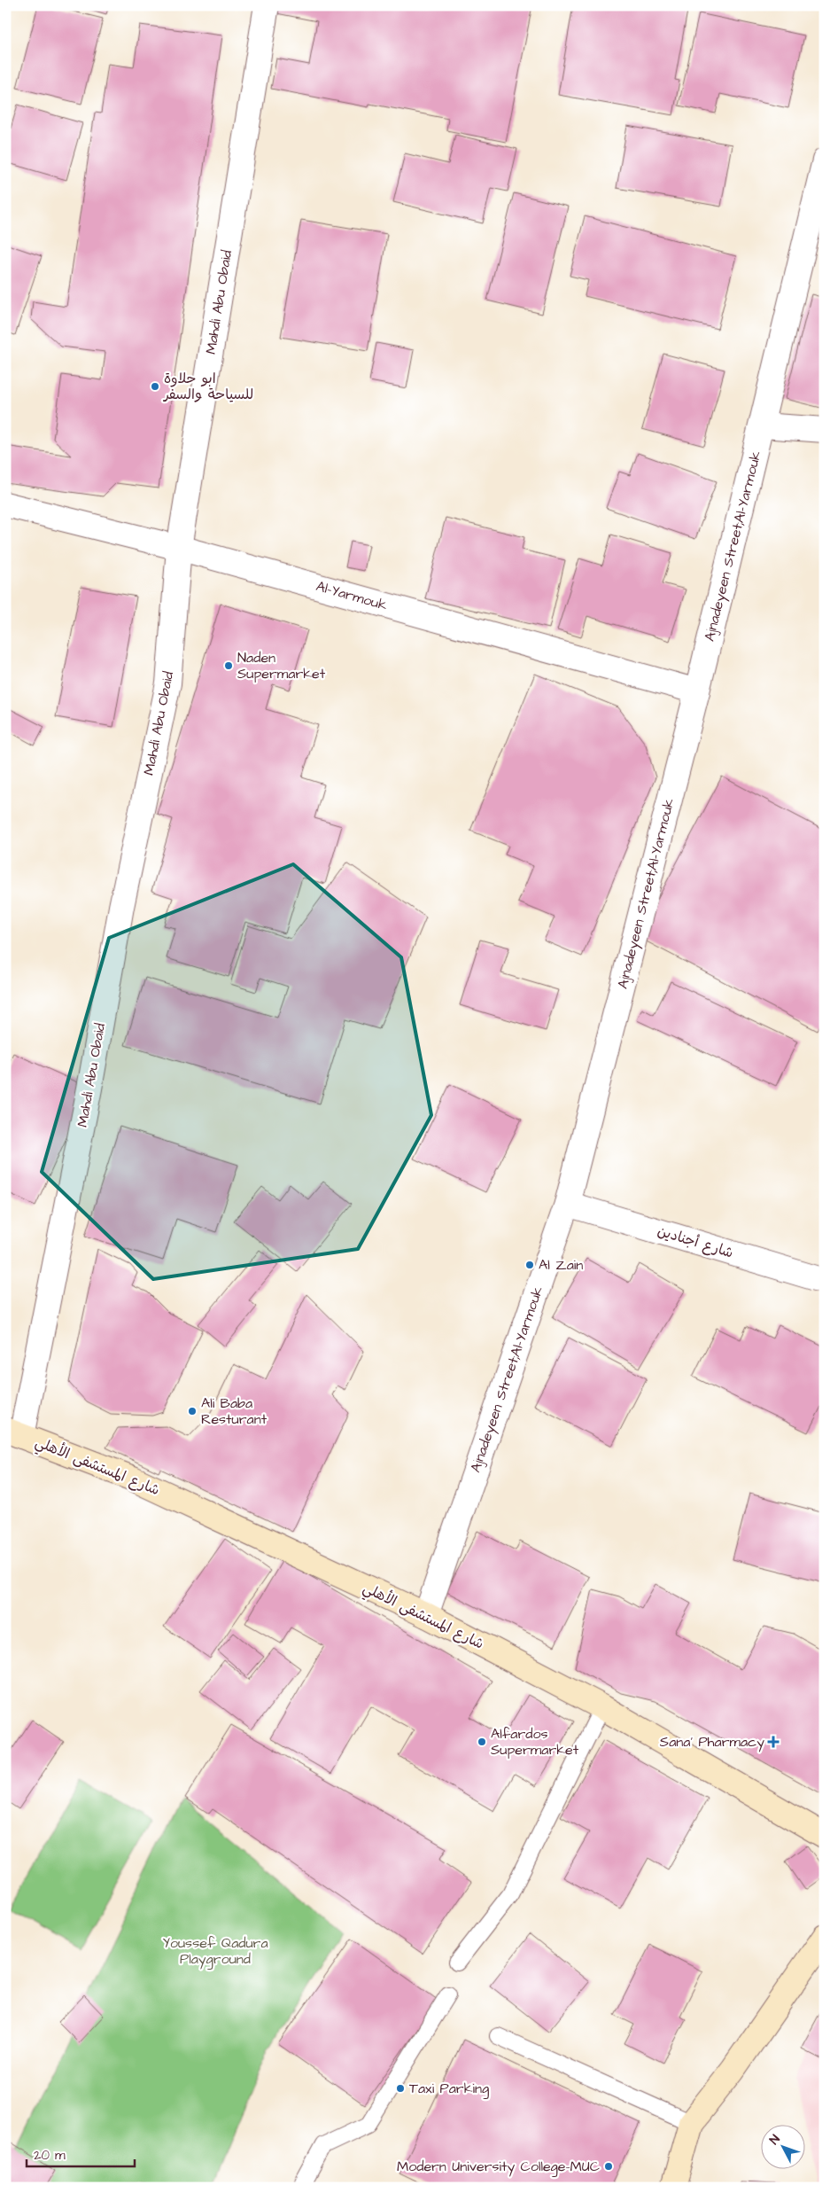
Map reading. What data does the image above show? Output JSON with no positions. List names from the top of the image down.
{
  "streets": {
    "street": [
      "Mahdi Abu Obaid",
      "Ajnadeyeen Street;Al-Yarmouk",
      "Al-Yarmouk",
      "شارع أجنادين",
      "شارع المستشفى الأهلي"
    ]
  },
  "crossings": [
    ["Mahdi Abu Obaid", "Al-Yarmouk"],
    ["Mahdi Abu Obaid", "شارع المستشفى الأهلي"],
    ["Ajnadeyeen Street;Al-Yarmouk", "Al-Yarmouk"],
    ["Ajnadeyeen Street;Al-Yarmouk", "شارع أجنادين"],
    ["Ajnadeyeen Street;Al-Yarmouk", "شارع المستشفى الأهلي"]
  ],
  "parks": ["Youssef Qadura Playground"],
  "places": {
    "other": [
      "ابو حلاوة للسياحة والسفر",
      "Naden Supermarket",
      "Al Zain",
      "Ali Baba Resturant",
      "Alfardos Supermarket",
      "Taxi Parking",
      "Modern University College-MUC"
    ],
    "health": ["Sana' Pharmacy"]
  },
  "scale_bar": "20 m",
  "north": "top left"
}
